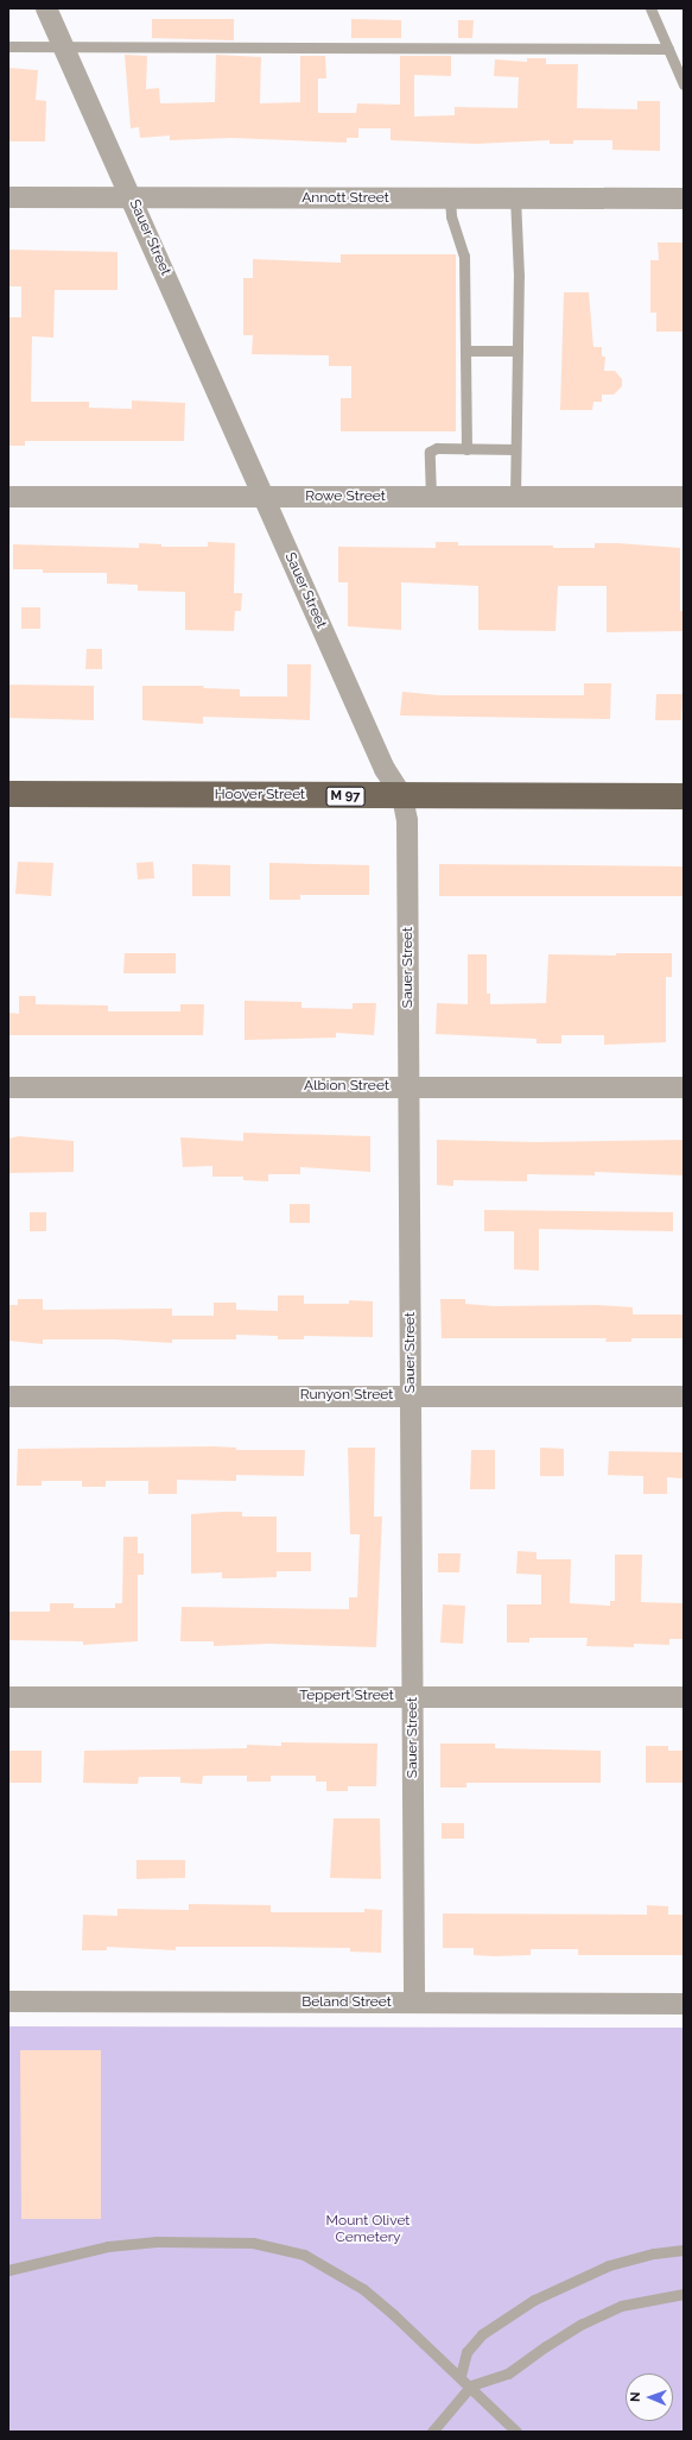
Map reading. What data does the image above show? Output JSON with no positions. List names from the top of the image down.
{
  "streets": {
    "main road": ["Hoover Street", "M 97"],
    "street": [
      "Annott Street",
      "Sauer Street",
      "Rowe Street",
      "Albion Street",
      "Runyon Street",
      "Teppert Street",
      "Beland Street"
    ]
  },
  "crossings": [
    ["Annott Street", "Sauer Street"],
    ["Sauer Street", "Rowe Street"],
    ["Sauer Street", "Hoover Street"],
    ["Sauer Street", "Albion Street"],
    ["Sauer Street", "Runyon Street"],
    ["Sauer Street", "Teppert Street"],
    ["Sauer Street", "Beland Street"]
  ],
  "parks": ["Mount Olivet Cemetery"],
  "north": "left"
}
